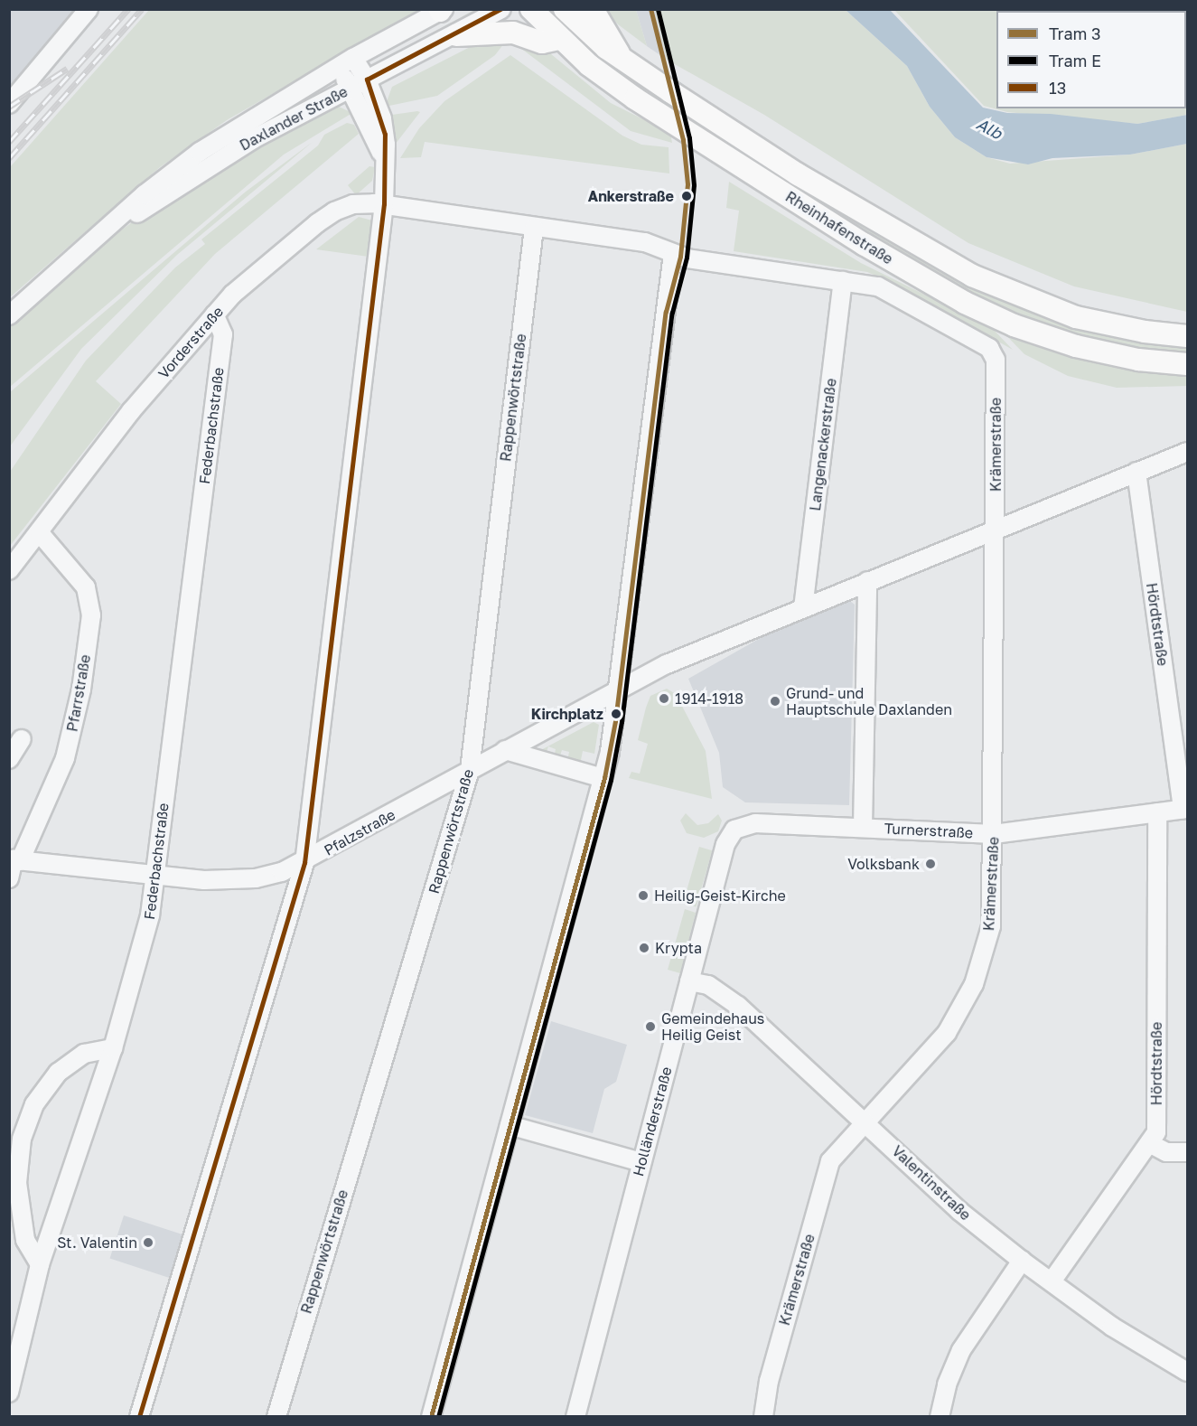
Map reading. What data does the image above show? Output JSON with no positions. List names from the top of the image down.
{
  "streets": {
    "main road": ["Rheinhafenstraße"],
    "street": [
      "Daxlander Straße",
      "Vorderstraße",
      "Rappenwörtstraße",
      "Federbachstraße",
      "Langenackerstraße",
      "Krämerstraße",
      "Hördtstraße",
      "Pfarrstraße",
      "Turnerstraße",
      "Pfalzstraße",
      "Holländerstraße",
      "Valentinstraße"
    ]
  },
  "crossings": [
    ["Vorderstraße", "Federbachstraße"],
    ["Vorderstraße", "Pfarrstraße"],
    ["Rappenwörtstraße", "Pfalzstraße"],
    ["Federbachstraße", "Pfalzstraße"],
    ["Langenackerstraße", "Krämerstraße"],
    ["Langenackerstraße", "Pfalzstraße"],
    ["Krämerstraße", "Turnerstraße"],
    ["Krämerstraße", "Pfalzstraße"],
    ["Krämerstraße", "Valentinstraße"],
    ["Hördtstraße", "Turnerstraße"],
    ["Hördtstraße", "Pfalzstraße"],
    ["Hördtstraße", "Valentinstraße"],
    ["Pfarrstraße", "Pfalzstraße"],
    ["Turnerstraße", "Holländerstraße"],
    ["Holländerstraße", "Valentinstraße"]
  ],
  "water": ["Alb"],
  "places": [
    "Ankerstraße",
    "1914-1918",
    "Grund- und Hauptschule Daxlanden",
    "Kirchplatz",
    "Volksbank",
    "Heilig-Geist-Kirche",
    "Krypta",
    "Gemeindehaus Heilig Geist",
    "St. Valentin"
  ],
  "lines": ["tram line 3", "tram line E", "transit line 13"],
  "legend": ["Tram 3", "Tram E", "13"]
}
